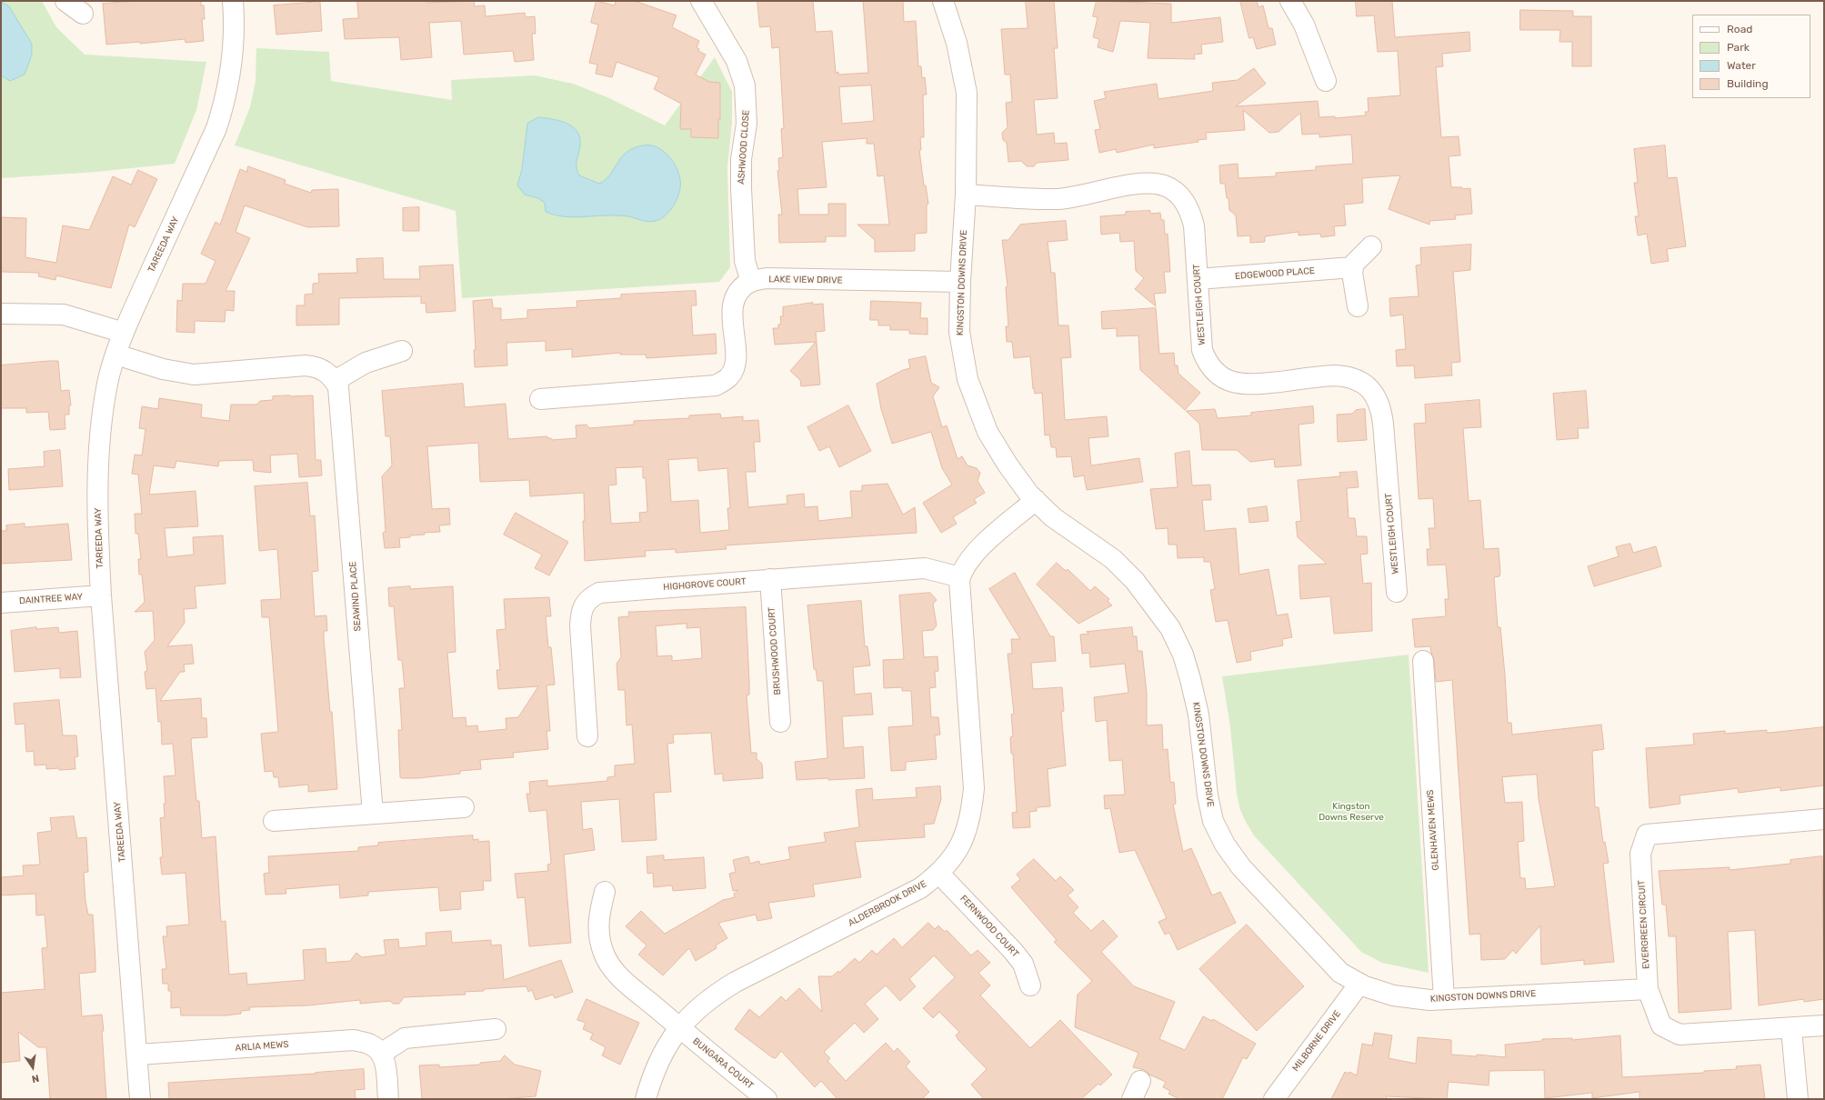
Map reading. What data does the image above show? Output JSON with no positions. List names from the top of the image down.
{
  "streets": {
    "street": [
      "ASHWOOD CLOSE",
      "TAREEDA WAY",
      "EDGEWOOD PLACE",
      "LAKE VIEW DRIVE",
      "KINGSTON DOWNS DRIVE",
      "WESTLEIGH COURT",
      "HIGHGROVE COURT",
      "SEAWIND PLACE",
      "DAINTREE WAY",
      "BRUSHWOOD COURT",
      "GLENHAVEN MEWS",
      "ALDERBROOK DRIVE",
      "EVERGREEN CIRCUIT",
      "FERNWOOD COURT",
      "MILBORNE DRIVE",
      "ARLIA MEWS",
      "BUNGARA COURT"
    ]
  },
  "crossings": [
    ["ASHWOOD CLOSE", "LAKE VIEW DRIVE"],
    ["TAREEDA WAY", "DAINTREE WAY"],
    ["TAREEDA WAY", "ARLIA MEWS"],
    ["EDGEWOOD PLACE", "WESTLEIGH COURT"],
    ["LAKE VIEW DRIVE", "KINGSTON DOWNS DRIVE"],
    ["KINGSTON DOWNS DRIVE", "WESTLEIGH COURT"],
    ["KINGSTON DOWNS DRIVE", "GLENHAVEN MEWS"],
    ["KINGSTON DOWNS DRIVE", "ALDERBROOK DRIVE"],
    ["KINGSTON DOWNS DRIVE", "EVERGREEN CIRCUIT"],
    ["KINGSTON DOWNS DRIVE", "MILBORNE DRIVE"],
    ["HIGHGROVE COURT", "BRUSHWOOD COURT"],
    ["HIGHGROVE COURT", "ALDERBROOK DRIVE"],
    ["ALDERBROOK DRIVE", "FERNWOOD COURT"],
    ["ALDERBROOK DRIVE", "BUNGARA COURT"]
  ],
  "parks": ["Kingston Downs Reserve"],
  "legend": [
    "Road",
    "Park",
    "Water",
    "Building"
  ],
  "north": "bottom"
}
